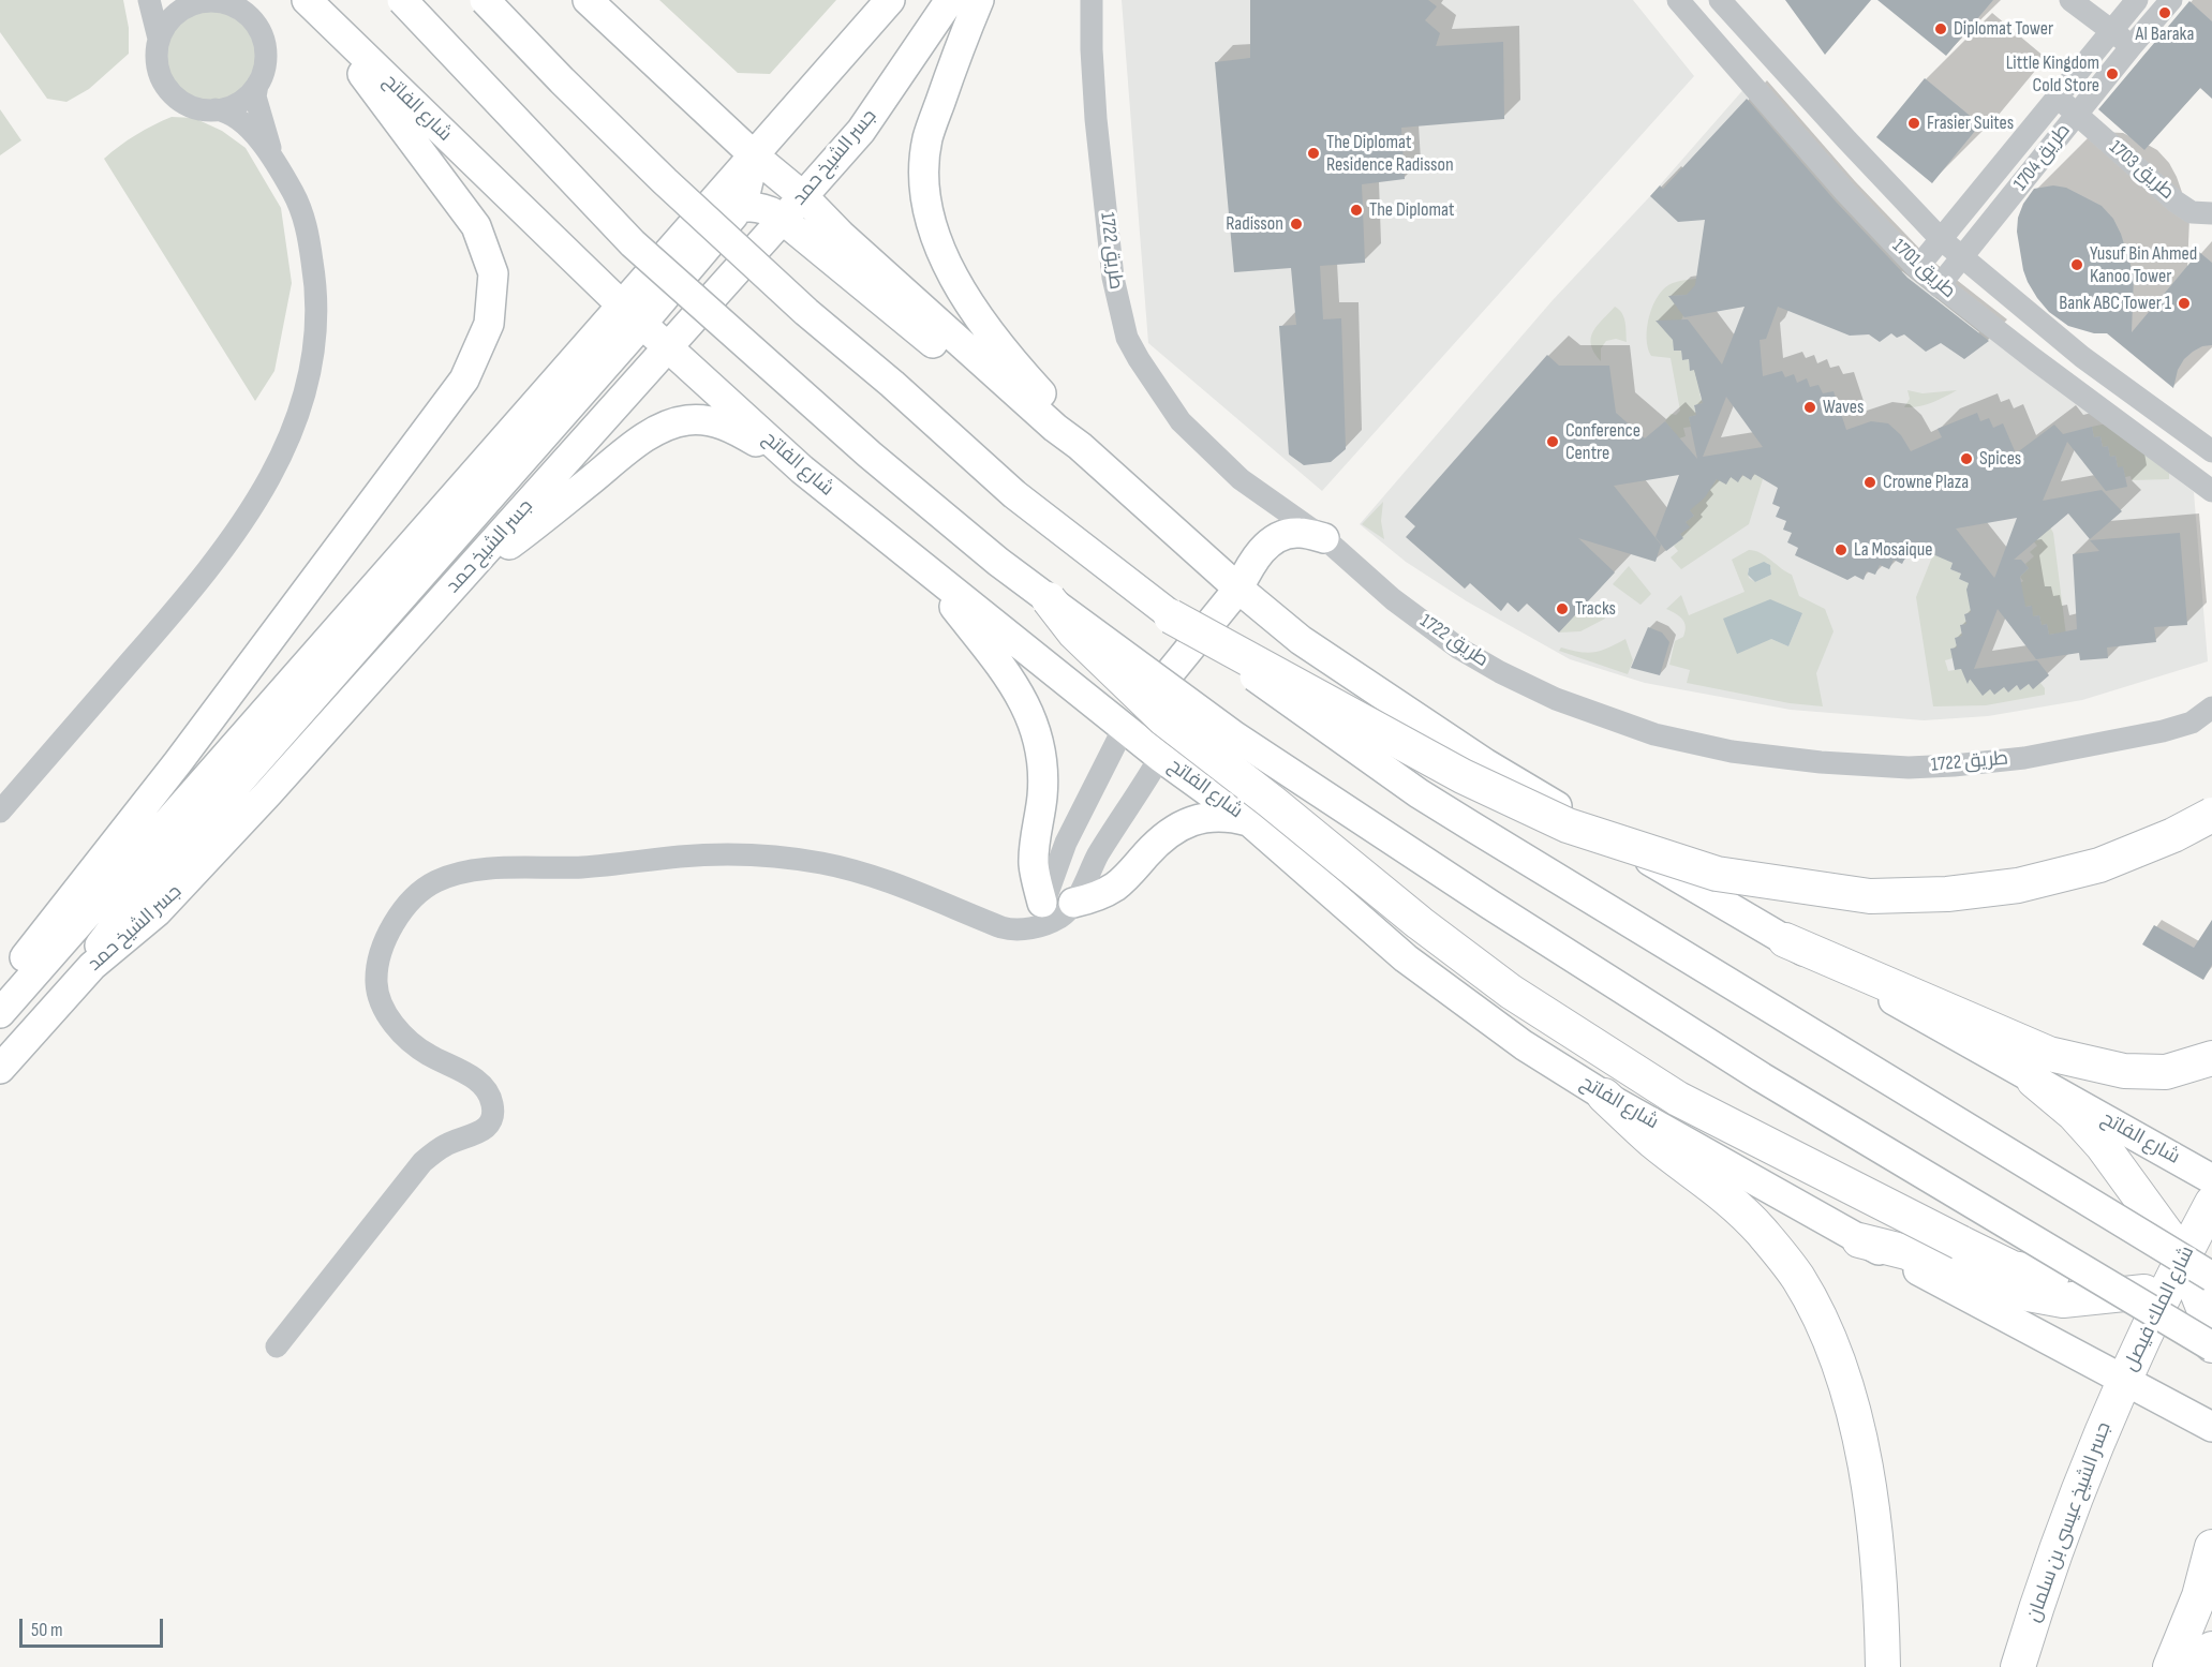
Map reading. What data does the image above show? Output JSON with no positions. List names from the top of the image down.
{
  "streets": {
    "highway": ["شارع الملك فيصل", "جسر الشيخ عيسى بن سلمان"],
    "main road": ["شارع الفاتح", "جسر الشيخ حمد"],
    "street": [
      "طريق 1704",
      "طريق 1703",
      "طريق 1722",
      "طريق 1701"
    ]
  },
  "crossings": [
    ["شارع الفاتح", "جسر الشيخ حمد"],
    ["شارع الفاتح", "شارع الملك فيصل"],
    ["شارع الفاتح", "جسر الشيخ عيسى بن سلمان"],
    ["طريق 1704", "طريق 1703"],
    ["طريق 1704", "طريق 1701"],
    ["شارع الملك فيصل", "جسر الشيخ عيسى بن سلمان"]
  ],
  "places": [
    "Al Baraka",
    "Diplomat Tower",
    "Little Kingdom Cold Store",
    "Frasier Suites",
    "The Diplomat Residence Radisson",
    "The Diplomat",
    "Radisson",
    "Yusuf Bin Ahmed Kanoo Tower",
    "Bank ABC Tower 1",
    "Waves",
    "Conference Centre",
    "Spices",
    "Crowne Plaza",
    "La Mosaique",
    "Tracks"
  ],
  "scale_bar": "50 m"
}
